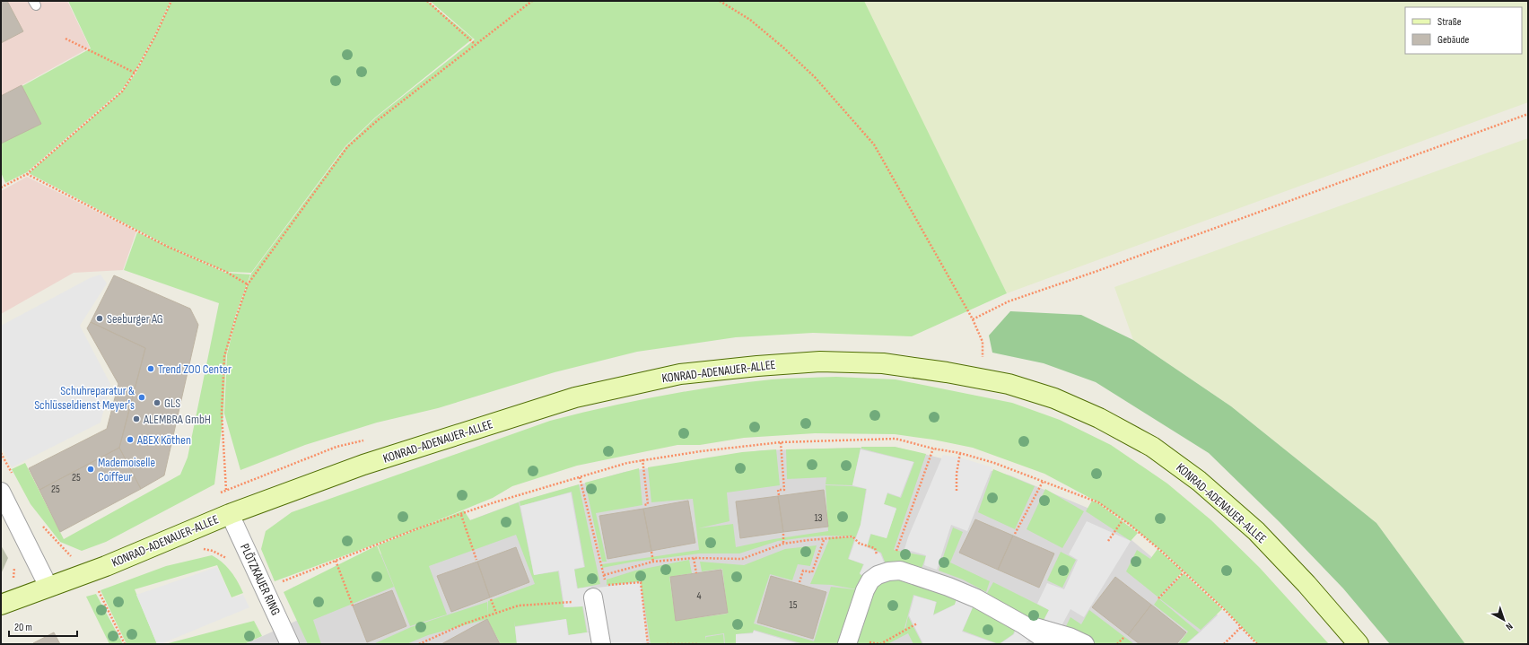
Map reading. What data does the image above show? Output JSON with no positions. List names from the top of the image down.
{
  "streets": {
    "main road": ["KONRAD-ADENAUER-ALLEE"],
    "street": ["PLÖTZKAUER RING"]
  },
  "crossings": [
    ["KONRAD-ADENAUER-ALLEE", "PLÖTZKAUER RING"]
  ],
  "places": [
    "Seeburger AG",
    "Trend ZOO Center",
    "Schuhreparatur & Schlüsseldienst Meyer's",
    "GLS",
    "ALEMBRA GmbH",
    "ABEX Köthen",
    "Mademoiselle Coiffeur"
  ],
  "house_numbers": [
    "25",
    "25",
    "13",
    "4",
    "15"
  ],
  "legend": ["Straße", "Gebäude"],
  "scale_bar": "20 m",
  "north": "bottom right"
}
